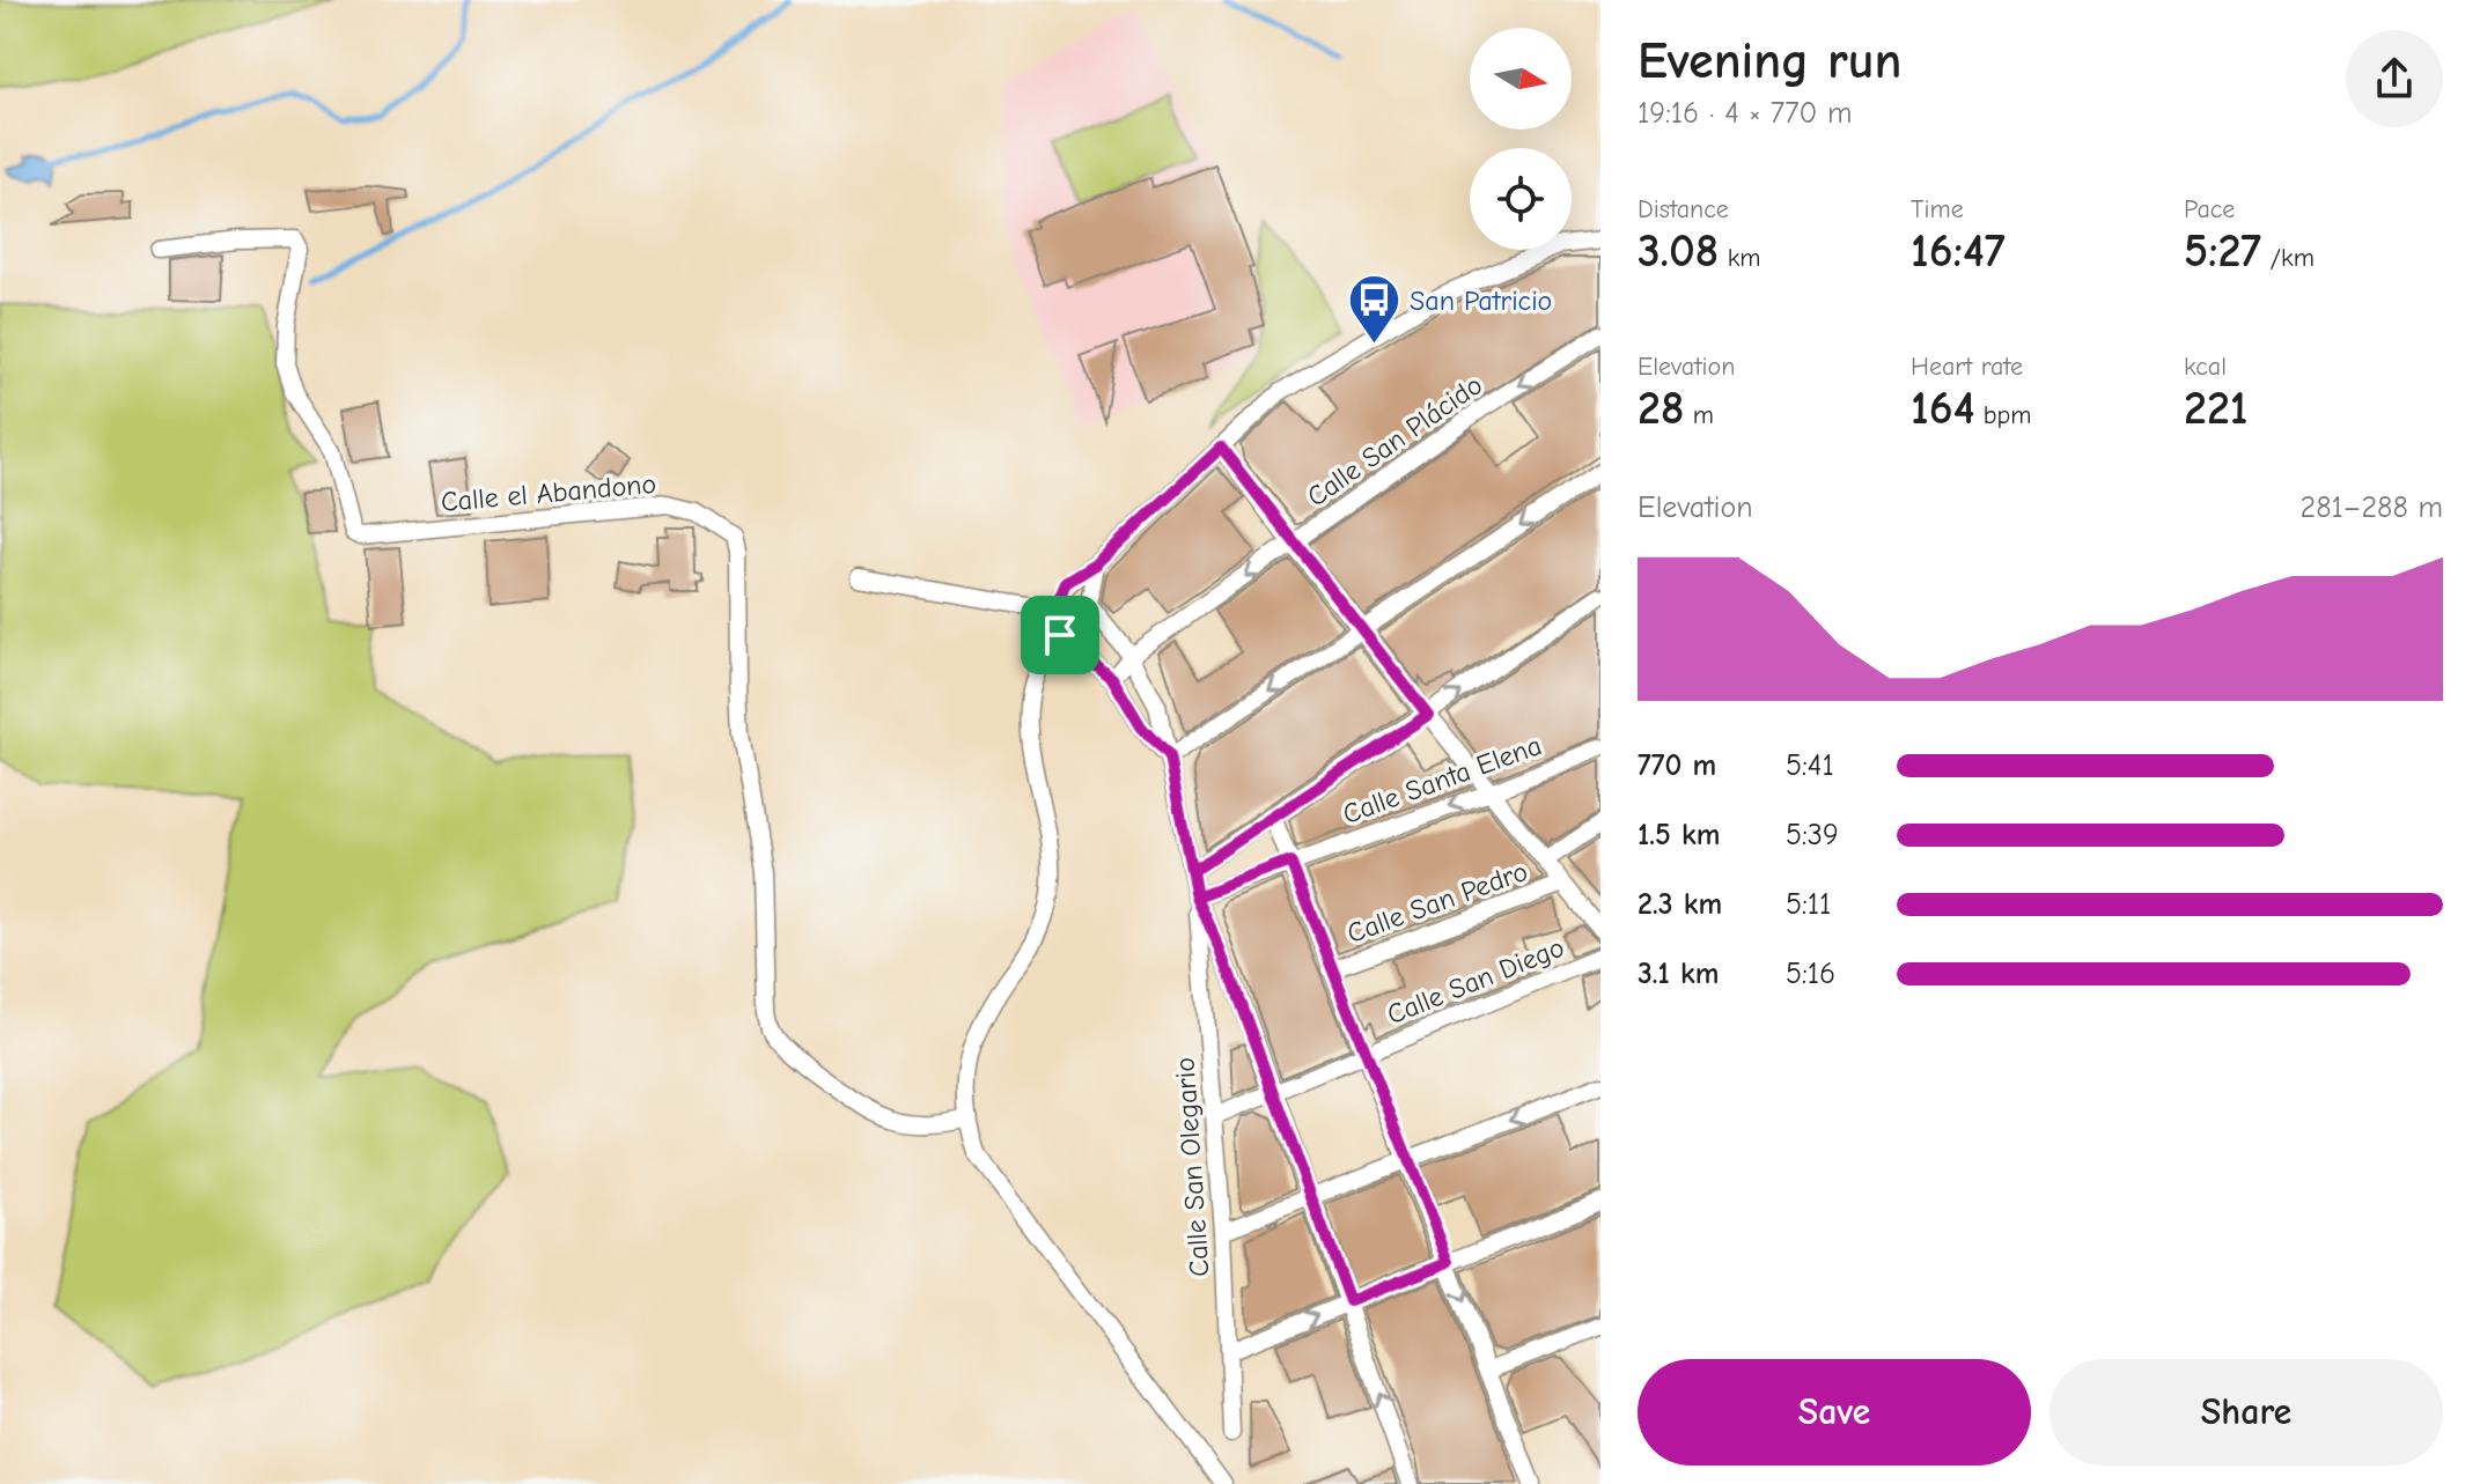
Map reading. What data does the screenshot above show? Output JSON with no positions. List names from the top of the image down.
{
  "streets": {
    "street": [
      "Calle San Plácido",
      "Calle el Abandono",
      "Calle Santa Elena",
      "Calle San Pedro",
      "Calle San Diego",
      "Calle San Olegario"
    ]
  },
  "crossings": [
    ["Calle Santa Elena", "Calle San Olegario"],
    ["Calle San Diego", "Calle San Olegario"]
  ],
  "places": {
    "bus stop": ["San Patricio"]
  },
  "north": "right",
  "page": {
    "heading": ["Evening run", "19:16 · 4 × 770 m"],
    "stats": [
      ["Distance", "3.08 km"],
      ["Time", "16:47"],
      ["Pace", "5:27 /km"],
      ["Elevation", "28 m"],
      ["Heart rate", "164 bpm"],
      ["kcal", "221"]
    ],
    "chart": ["Elevation", "281–288 m"],
    "list": [
      {
        "name": "770 m",
        "note": "5:41"
      },
      {
        "name": "1.5 km",
        "note": "5:39"
      },
      {
        "name": "2.3 km",
        "note": "5:11"
      },
      {
        "name": "3.1 km",
        "note": "5:16"
      }
    ],
    "buttons": ["Save", "Share"]
  }
}
